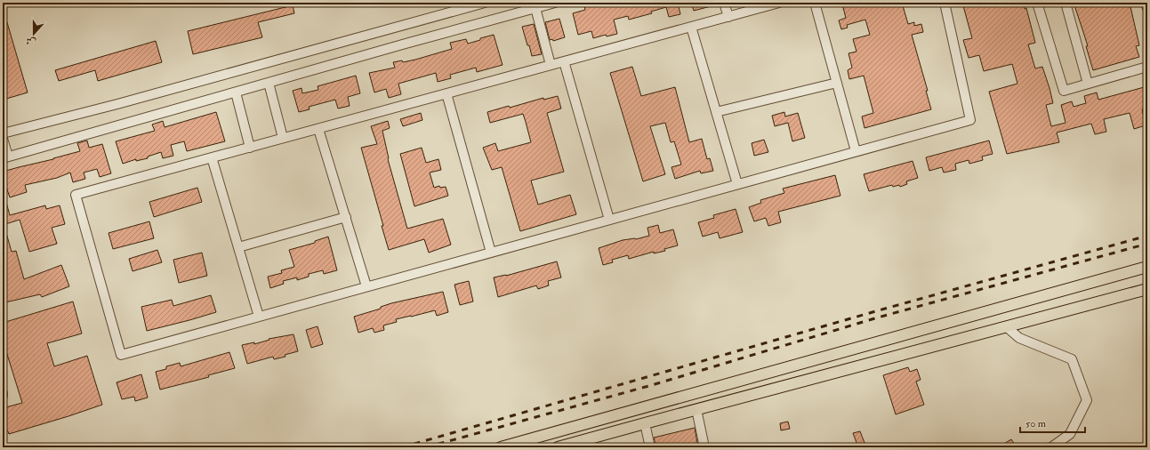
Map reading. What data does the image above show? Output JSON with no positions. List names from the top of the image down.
{
  "scale_bar": "50 m",
  "north": "bottom"
}
